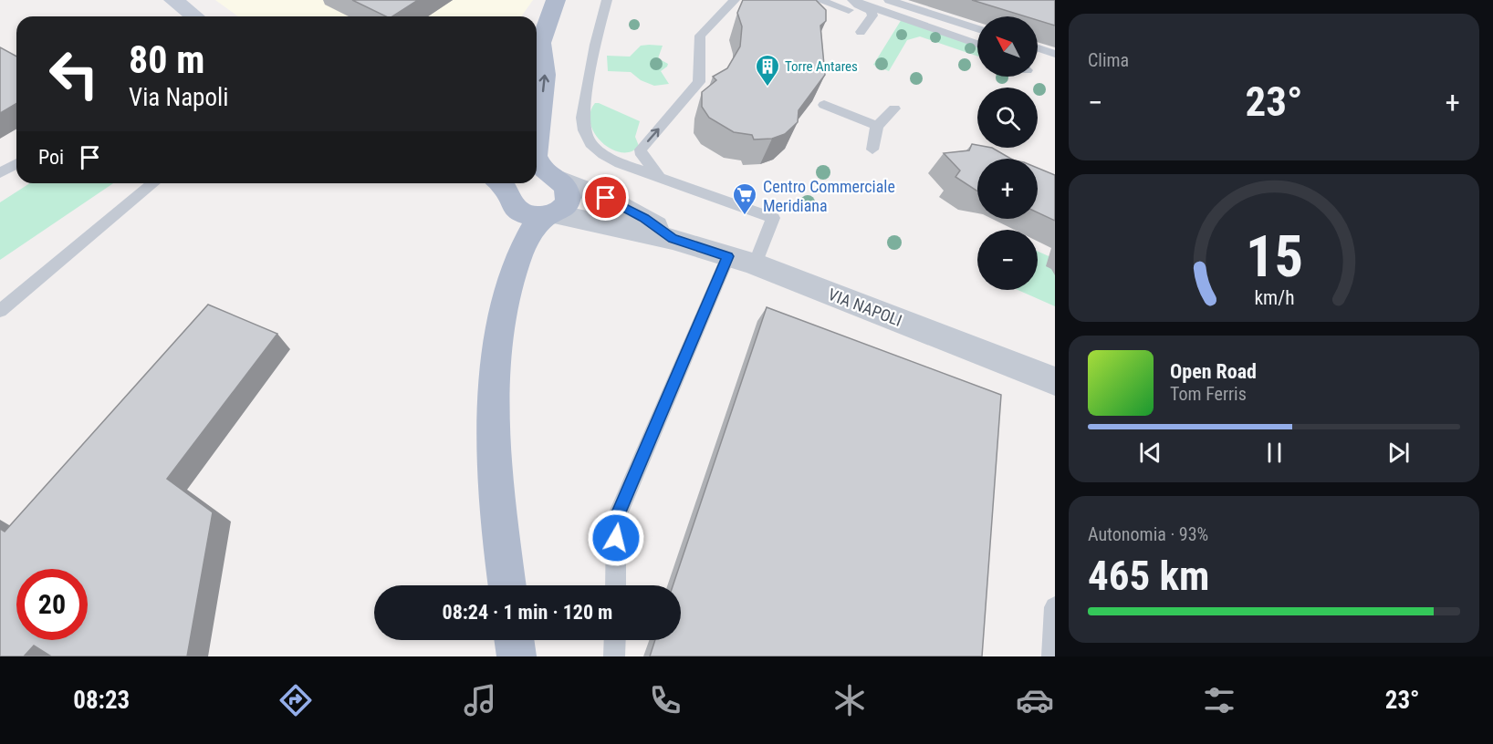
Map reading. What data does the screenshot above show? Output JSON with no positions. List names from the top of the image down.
{
  "streets": {
    "street": ["VIA NAPOLI"]
  },
  "places": {
    "building": ["Torre Antares"],
    "supermarket": ["Centro Commerciale Meridiana"]
  },
  "north": "top left",
  "page": {
    "tile": [
      "Clima",
      ["Autonomia · 93%", "465 km"]
    ],
    "map_buttons": ["+", "−"],
    "turn": ["80 m", "Via Napoli"],
    "heat": ["−", "23°", "+"],
    "then": "Poi",
    "song": ["Open Road", "Tom Ferris"],
    "limit": "20",
    "trip": "08:24 · 1 min · 120 m",
    "tabs": ["08:23", "23°"],
    "gauge": ["15", "km/h"]
  }
}
